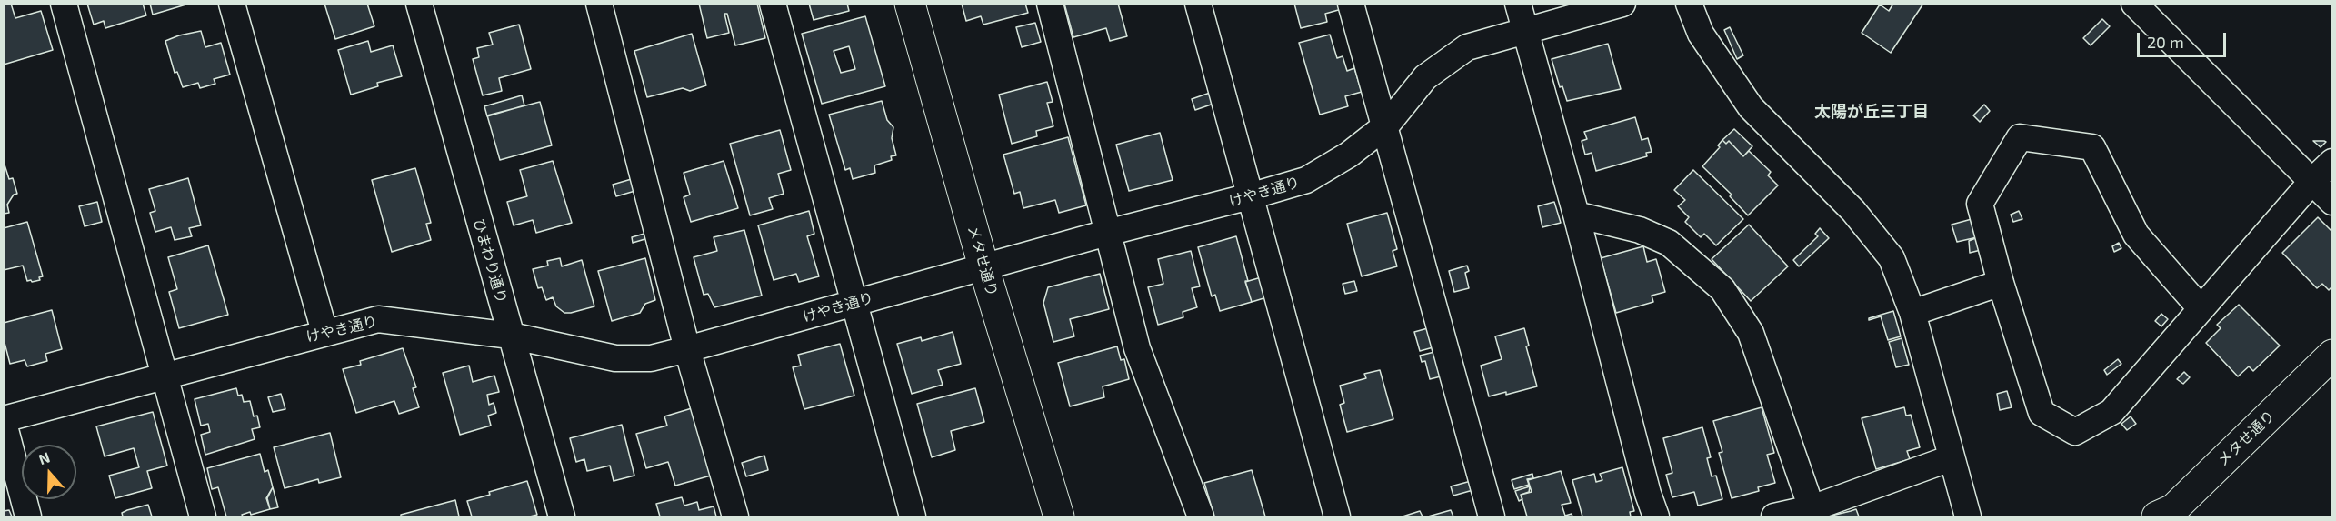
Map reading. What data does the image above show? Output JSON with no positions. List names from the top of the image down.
{
  "streets": {
    "street": ["けやき通り", "ひまわり通り", "メタせ通り"]
  },
  "crossings": [
    ["けやき通り", "ひまわり通り"],
    ["けやき通り", "メタせ通り"]
  ],
  "districts": ["太陽が丘三丁目"],
  "scale_bar": "20 m",
  "north": "top"
}
